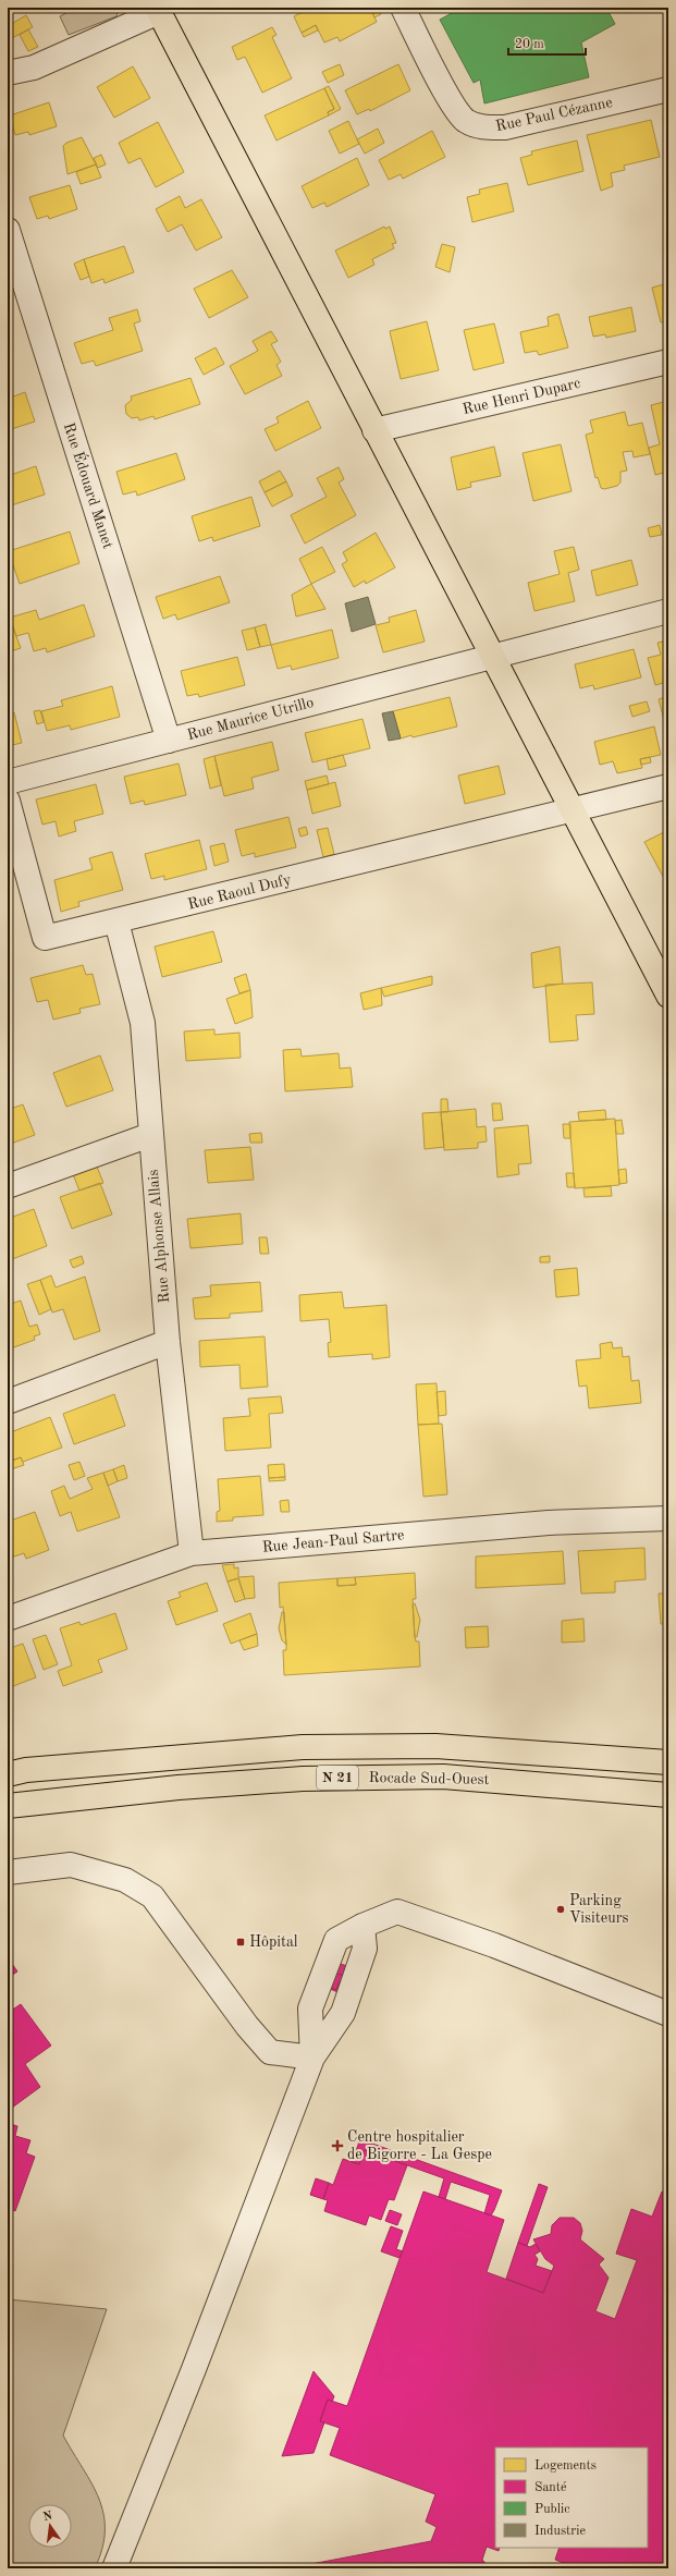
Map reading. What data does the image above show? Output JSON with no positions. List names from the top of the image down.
{
  "streets": {
    "main road": ["N 21", "Rocade Sud-Ouest"],
    "street": [
      "Rue Paul Cézanne",
      "Rue Henri Duparc",
      "Rue Édouard Manet",
      "Rue Maurice Utrillo",
      "Rue Raoul Dufy",
      "Rue Alphonse Allais",
      "Rue Jean-Paul Sartre"
    ]
  },
  "crossings": [
    ["Rue Édouard Manet", "Rue Maurice Utrillo"],
    ["Rue Raoul Dufy", "Rue Alphonse Allais"],
    ["Rue Alphonse Allais", "Rue Jean-Paul Sartre"]
  ],
  "places": {
    "other": ["Parking Visiteurs"],
    "transit": ["Hôpital"],
    "health": ["Centre hospitalier de Bigorre - La Gespe"]
  },
  "legend": [
    "Logements",
    "Santé",
    "Public",
    "Industrie"
  ],
  "scale_bar": "20 m",
  "north": "top"
}
